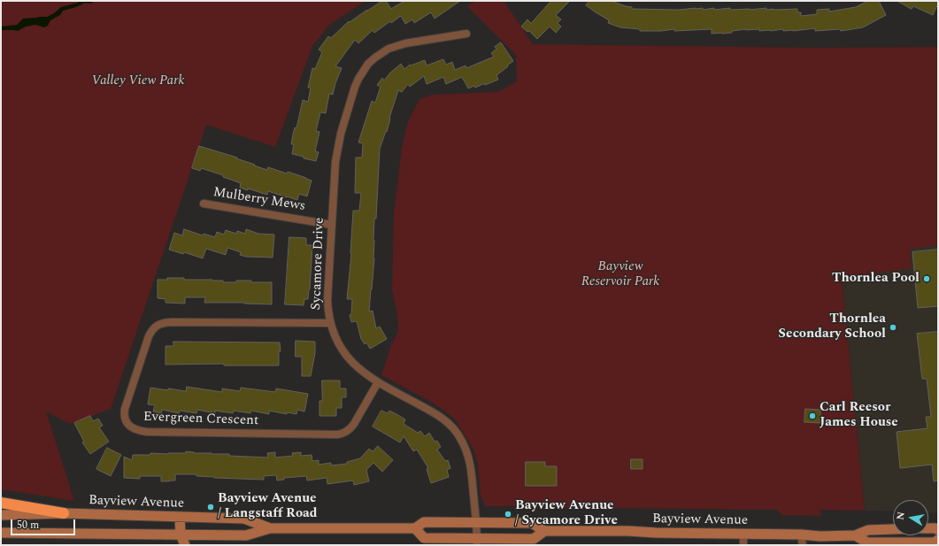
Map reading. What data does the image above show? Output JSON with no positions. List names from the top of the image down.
{
  "streets": {
    "main road": ["Bayview Avenue"],
    "street": ["Mulberry Mews", "Sycamore Drive", "Evergreen Crescent"]
  },
  "crossings": [
    ["Mulberry Mews", "Sycamore Drive"],
    ["Sycamore Drive", "Evergreen Crescent"],
    ["Sycamore Drive", "Bayview Avenue"]
  ],
  "parks": ["Valley View Park", "Bayview Reservoir Park"],
  "places": [
    "Thornlea Pool",
    "Thornlea Secondary School",
    "Carl Reesor James House",
    "Bayview Avenue / Langstaff Road",
    "Bayview Avenue / Sycamore Drive"
  ],
  "scale_bar": "50 m",
  "north": "left"
}
